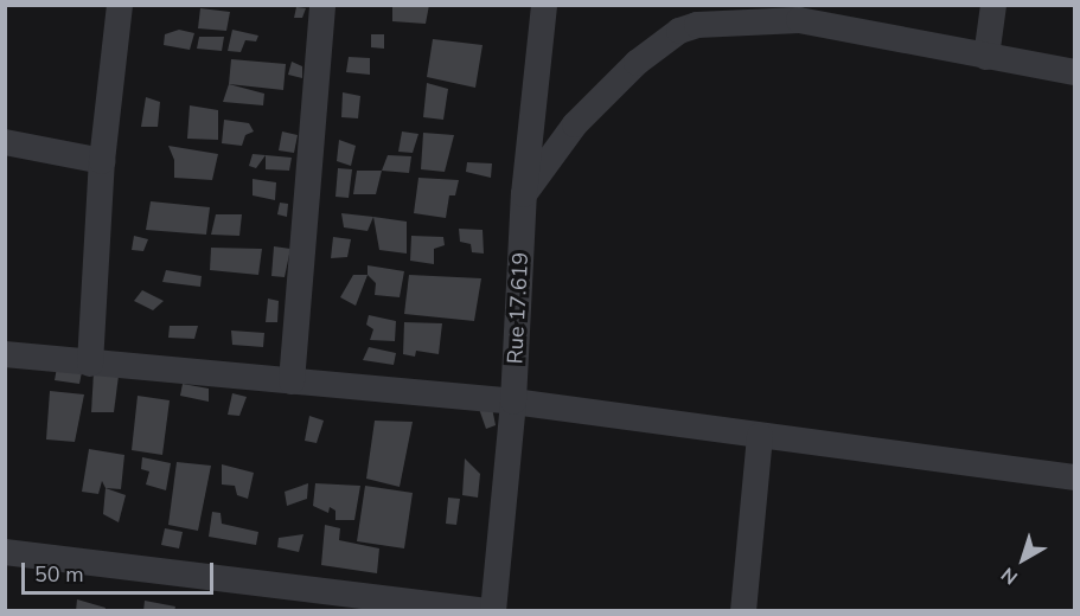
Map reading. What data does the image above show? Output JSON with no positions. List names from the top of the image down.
{
  "streets": {
    "street": ["Rue 17.619"]
  },
  "scale_bar": "50 m",
  "north": "bottom left"
}
